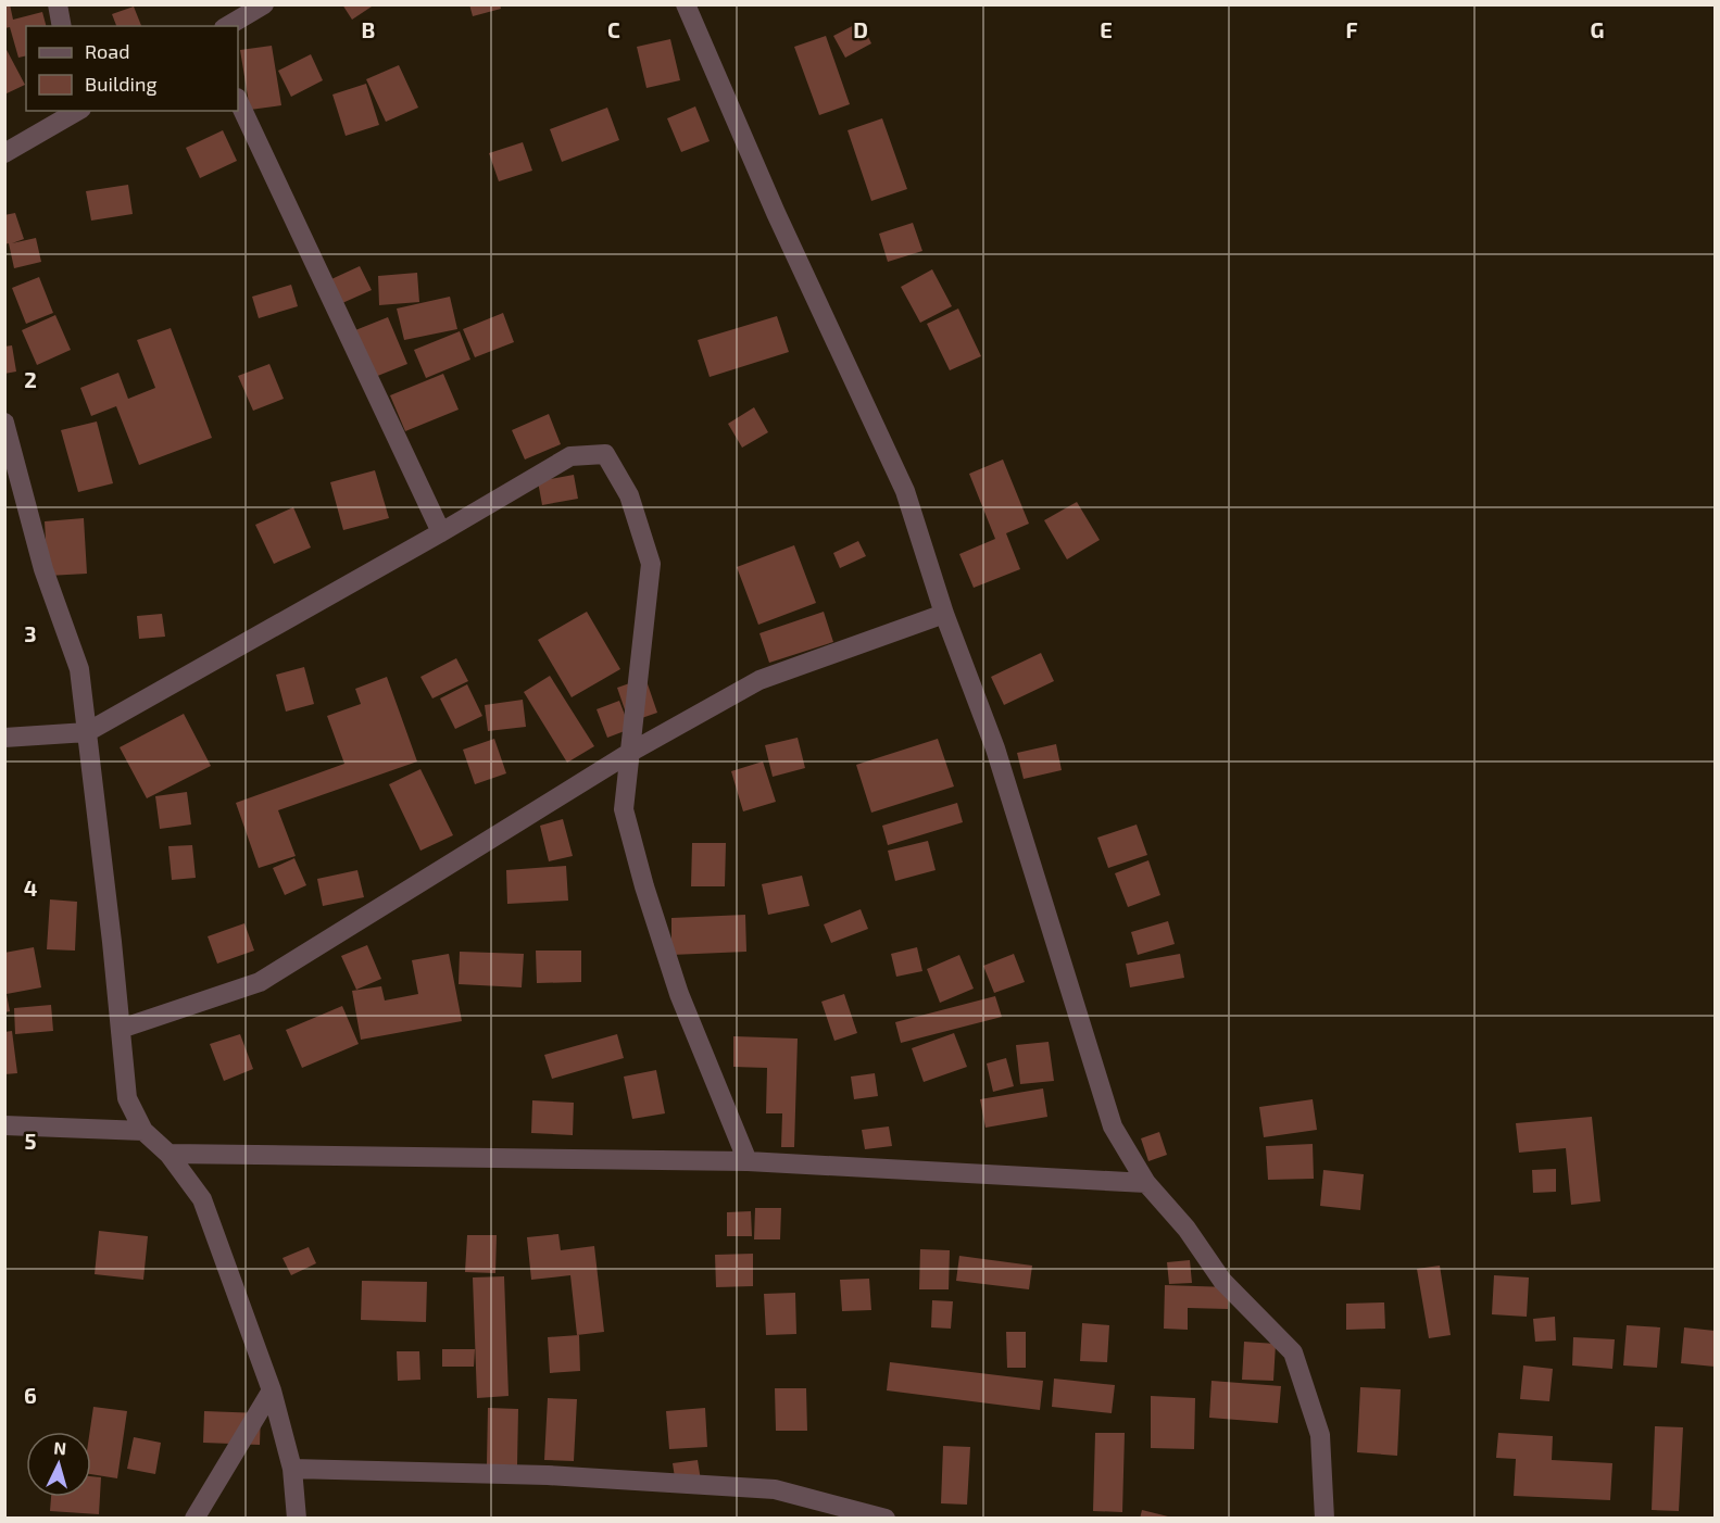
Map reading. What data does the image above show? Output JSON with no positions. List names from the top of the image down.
{
  "legend": ["Road", "Building"],
  "north": "top",
  "grid": {
    "columns": [
      "B",
      "C",
      "D",
      "E",
      "F",
      "G"
    ],
    "rows": [
      "2",
      "3",
      "4",
      "5",
      "6"
    ]
  }
}
